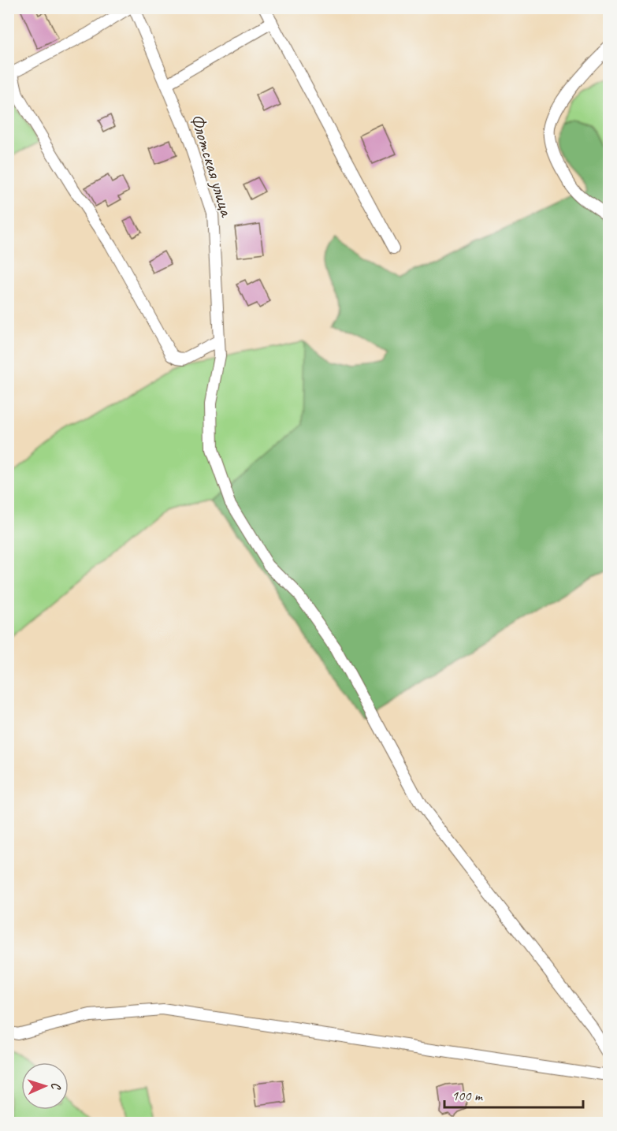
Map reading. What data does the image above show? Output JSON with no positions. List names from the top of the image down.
{
  "streets": {
    "street": ["Флотская улица"]
  },
  "scale_bar": "100 m",
  "north": "right"
}
